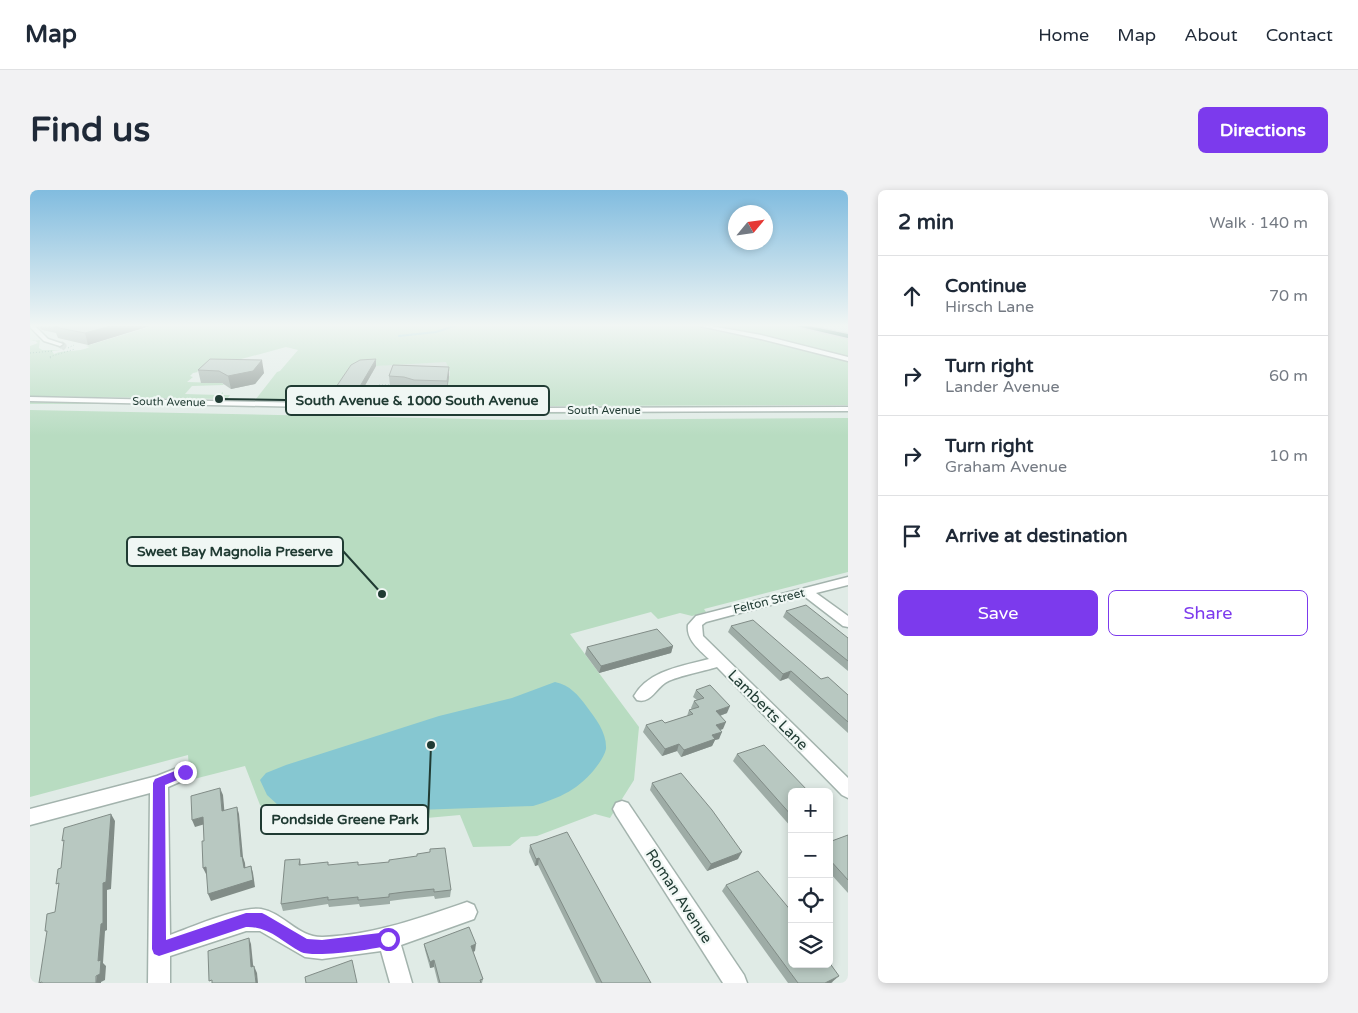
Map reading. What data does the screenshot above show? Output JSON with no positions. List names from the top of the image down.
{
  "streets": {
    "street": [
      "South Avenue",
      "Felton Street",
      "Lamberts Lane",
      "Roman Avenue"
    ]
  },
  "crossings": [
    ["Felton Street", "Lamberts Lane"]
  ],
  "places": ["South Avenue & 1000 South Avenue", "Sweet Bay Magnolia Preserve", "Pondside Greene Park"],
  "north": "top right",
  "page": {
    "header": "Map",
    "nav": [
      "Home",
      "Map",
      "About",
      "Contact"
    ],
    "buttons": [
      "Directions",
      ["Save", "Share"]
    ],
    "title": "Find us",
    "heading": ["2 min", "Walk · 140 m"],
    "list": [
      ["Continue", "Hirsch Lane", "70 m"],
      ["Turn right", "Lander Avenue", "60 m"],
      ["Turn right", "Graham Avenue", "10 m"],
      "Arrive at destination"
    ],
    "map_buttons": ["+", "−"]
  }
}
